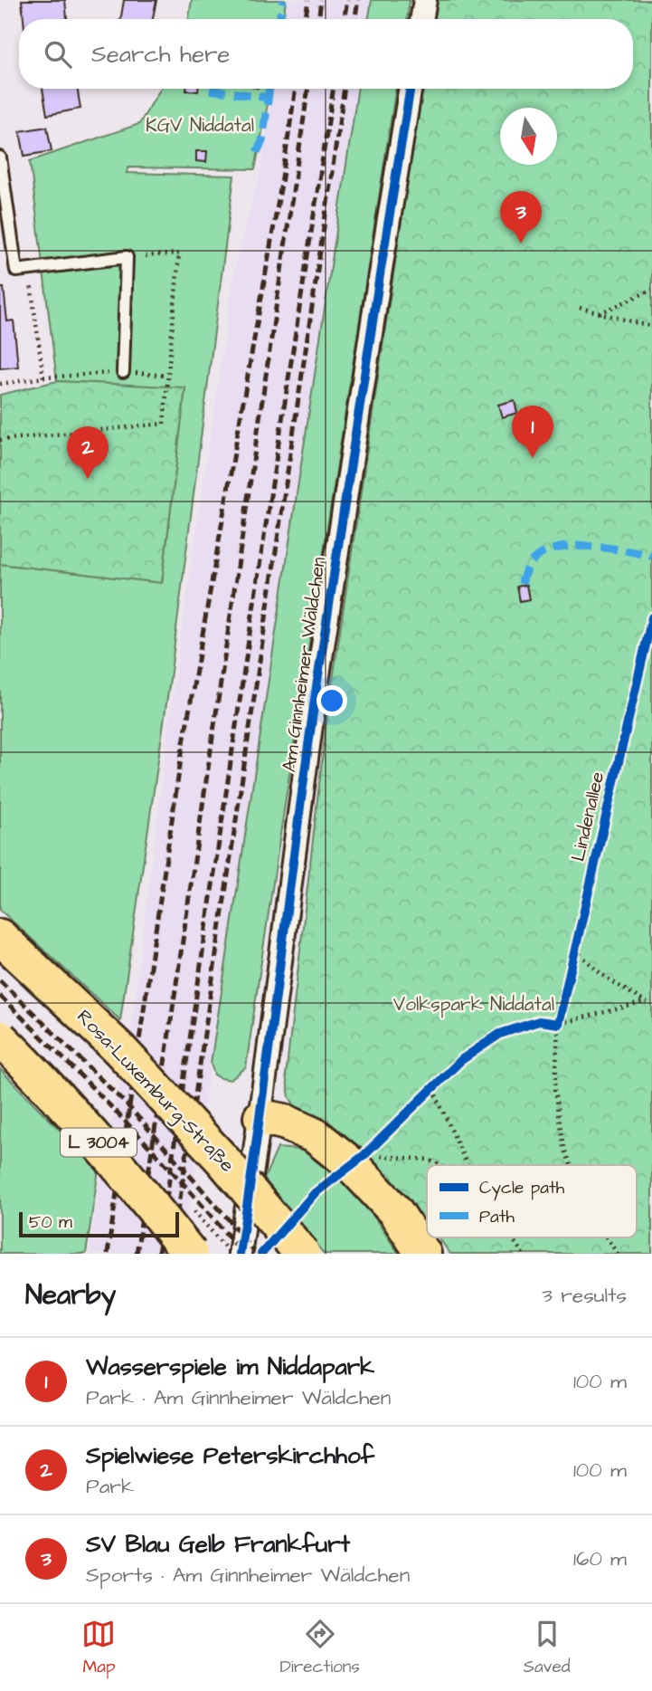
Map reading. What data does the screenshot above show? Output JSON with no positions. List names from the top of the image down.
{
  "streets": {
    "highway": ["Rosa-Luxemburg-Straße", "L 3004"],
    "street": ["Am Ginnheimer Wäldchen"],
    "cycle path": ["Lindenallee"]
  },
  "parks": ["KGV Niddatal", "Volkspark Niddatal"],
  "legend": ["Cycle path", "Path"],
  "scale_bar": "50 m",
  "north": "bottom",
  "page": {
    "search": "Search here",
    "pins": ["3", "1", "2"],
    "scale": "50 m",
    "heading": ["Nearby", "3 results"],
    "list": [
      {
        "mark": "1",
        "name": "Wasserspiele im Niddapark",
        "note": "Park · Am Ginnheimer Wäldchen",
        "value": "100 m"
      },
      {
        "mark": "2",
        "name": "Spielwiese Peterskirchhof",
        "note": "Park",
        "value": "100 m"
      },
      {
        "mark": "3",
        "name": "SV Blau Gelb Frankfurt",
        "note": "Sports · Am Ginnheimer Wäldchen",
        "value": "160 m"
      }
    ],
    "nav": ["Map", "Directions", "Saved"]
  }
}
